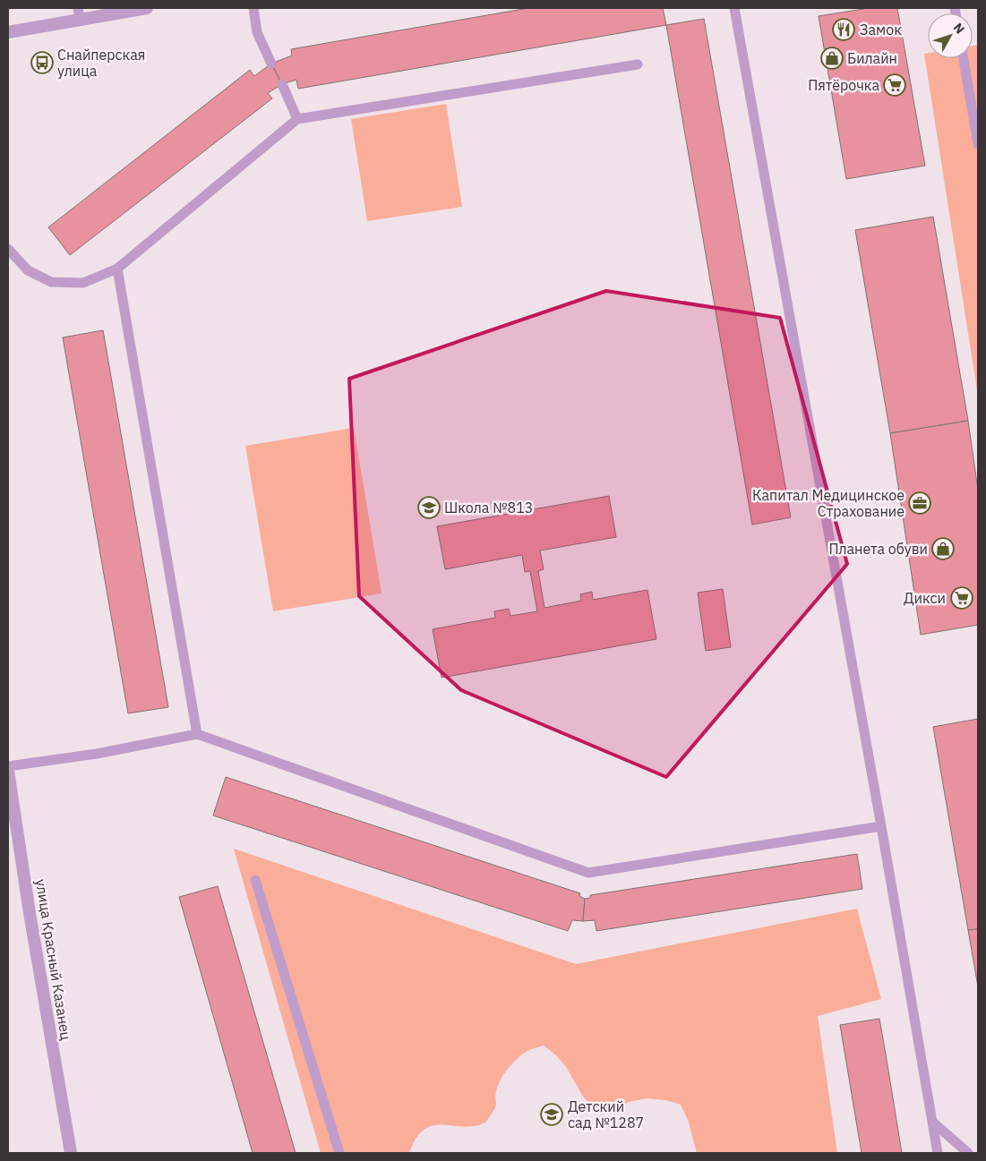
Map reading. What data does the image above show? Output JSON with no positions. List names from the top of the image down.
{
  "streets": {
    "street": ["улица Красный Казанец"]
  },
  "places": {
    "restaurant": ["Замок"],
    "shop": ["Билайн", "Планета обуви"],
    "bus stop": ["Снайперская улица"],
    "supermarket": ["Пятёрочка", "Дикси"],
    "office": ["Капитал Медицинское Страхование"],
    "school or university": ["Школа №813", "Детский сад №1287"]
  },
  "north": "top right"
}
